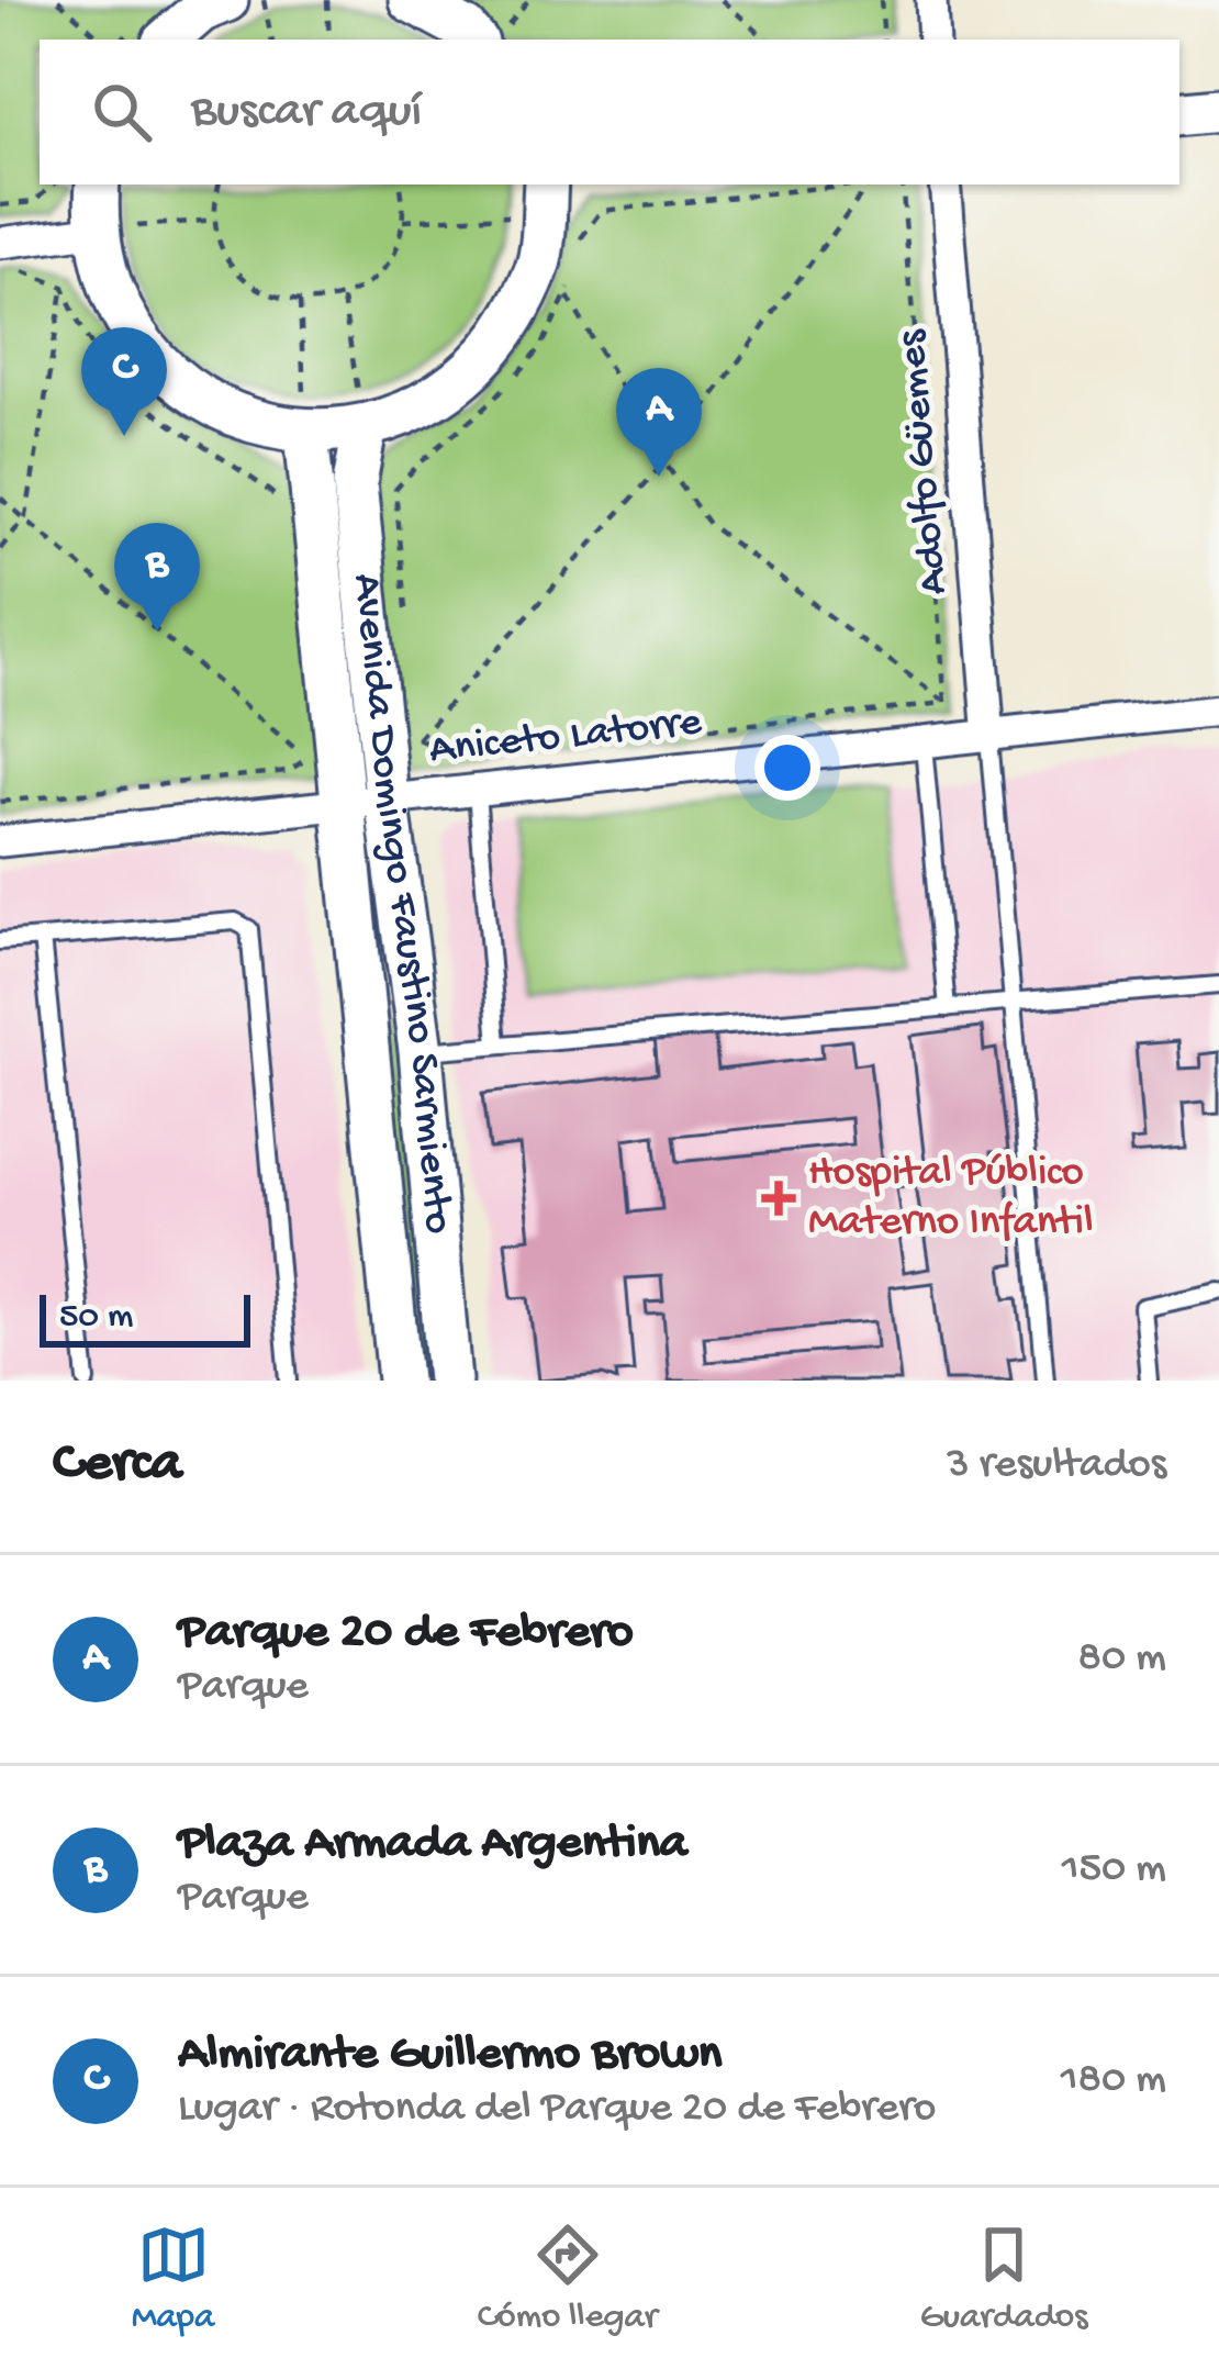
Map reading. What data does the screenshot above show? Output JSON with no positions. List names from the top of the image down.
{
  "streets": {
    "main road": ["Avenida Domingo Faustino Sarmiento"],
    "street": ["Adolfo Güemes", "Aniceto Latorre"]
  },
  "crossings": [
    ["Adolfo Güemes", "Aniceto Latorre"],
    ["Aniceto Latorre", "Avenida Domingo Faustino Sarmiento"]
  ],
  "places": {
    "health": ["Hospital Público Materno Infantil"]
  },
  "scale_bar": "50 m",
  "page": {
    "search": "Buscar aquí",
    "pins": ["C", "A", "B"],
    "scale": "50 m",
    "heading": ["Cerca", "3 resultados"],
    "list": [
      {
        "mark": "A",
        "name": "Parque 20 de Febrero",
        "note": "Parque",
        "value": "80 m"
      },
      {
        "mark": "B",
        "name": "Plaza Armada Argentina",
        "note": "Parque",
        "value": "150 m"
      },
      {
        "mark": "C",
        "name": "Almirante Guillermo Brown",
        "note": "Lugar · Rotonda del Parque 20 de Febrero",
        "value": "180 m"
      }
    ],
    "nav": ["Mapa", "Cómo llegar", "Guardados"]
  }
}
